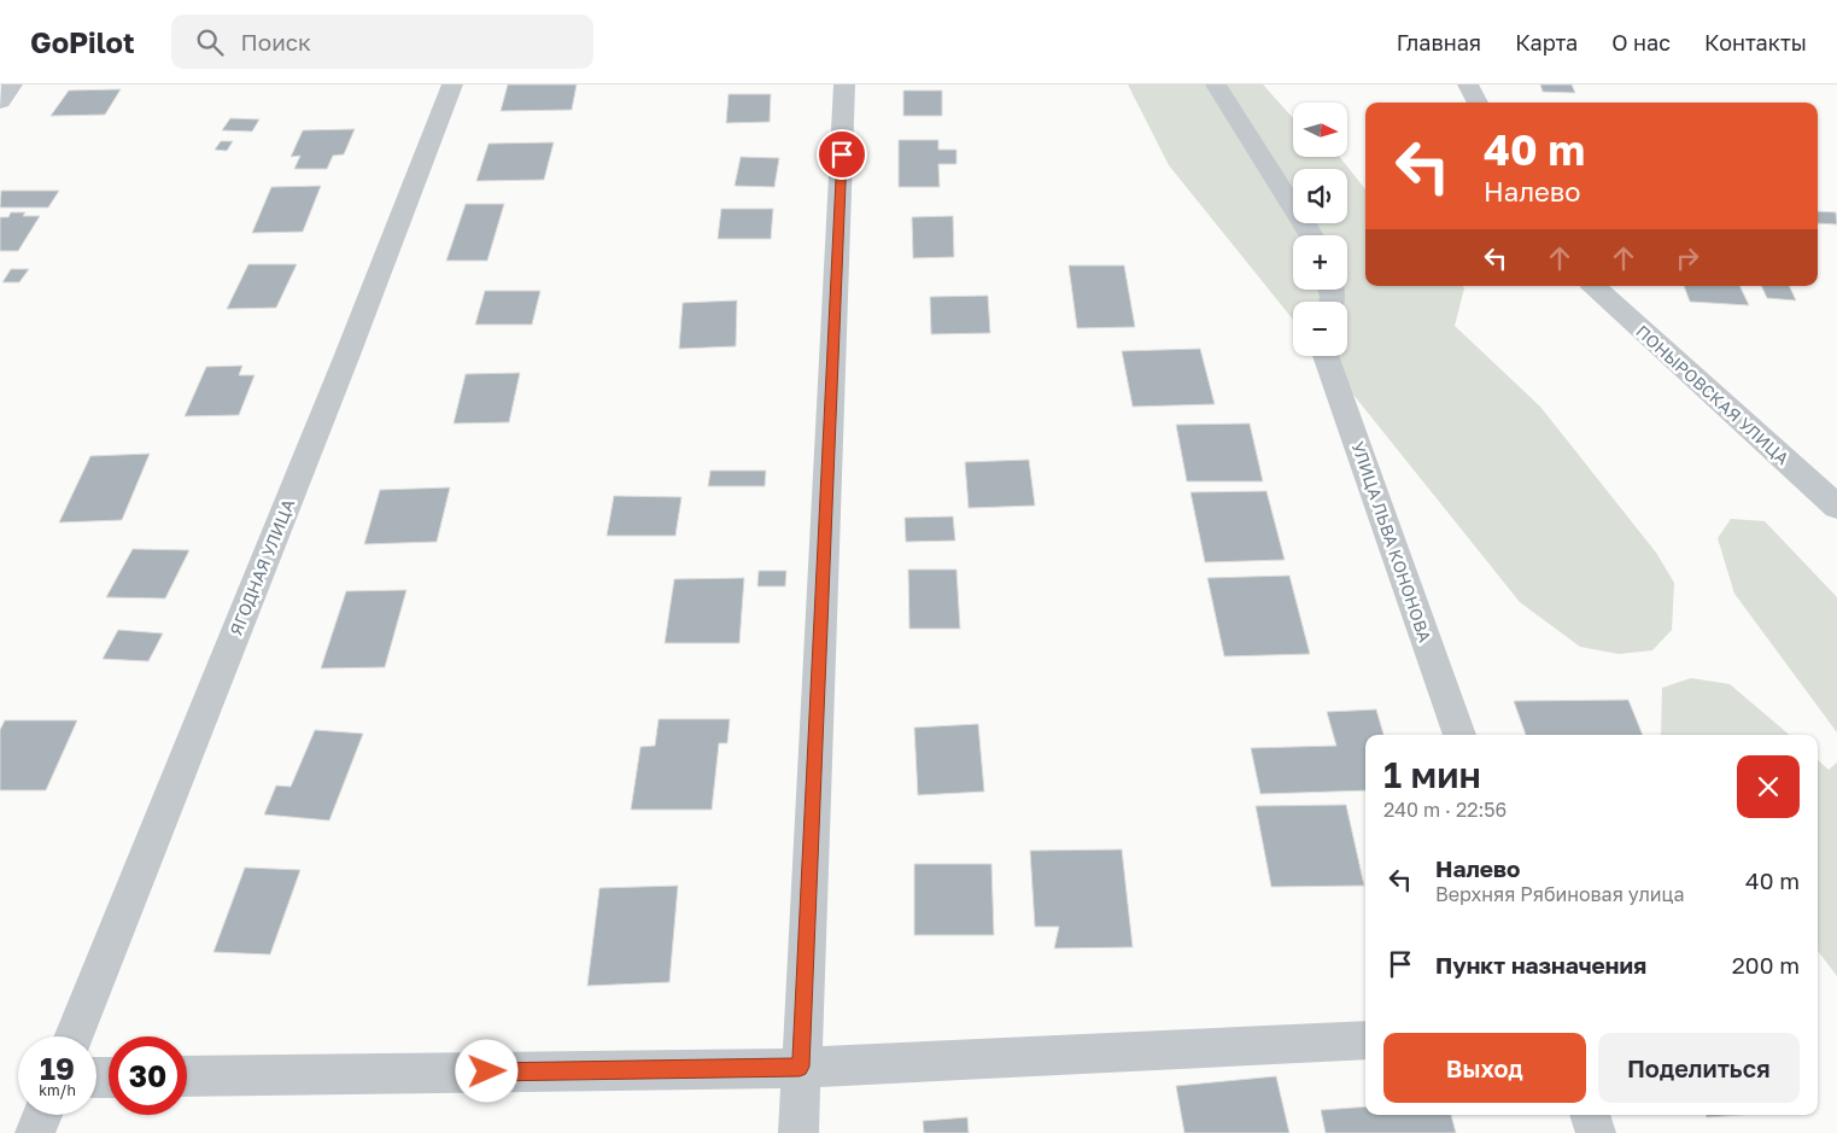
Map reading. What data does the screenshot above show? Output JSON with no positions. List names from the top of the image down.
{
  "streets": {
    "street": ["ПОНЫРОВСКАЯ УЛИЦА", "УЛИЦА ЛЬВА КОНОНОВА", "ЯГОДНАЯ УЛИЦА"]
  },
  "north": "right",
  "page": {
    "header": "GoPilot",
    "search": "Поиск",
    "nav": [
      "Главная",
      "Карта",
      "О нас",
      "Контакты"
    ],
    "map_buttons": ["+", "−"],
    "turn": ["40 m", "Налево"],
    "heading": ["1 мин", "240 m · 22:56"],
    "list": [
      {
        "name": "Налево",
        "note": "Верхняя Рябиновая улица",
        "value": "40 m"
      },
      {
        "name": "Пункт назначения",
        "value": "200 m"
      }
    ],
    "buttons": ["Выход", "Поделиться"],
    "speed": "19 km/h",
    "limit": "30"
  }
}
